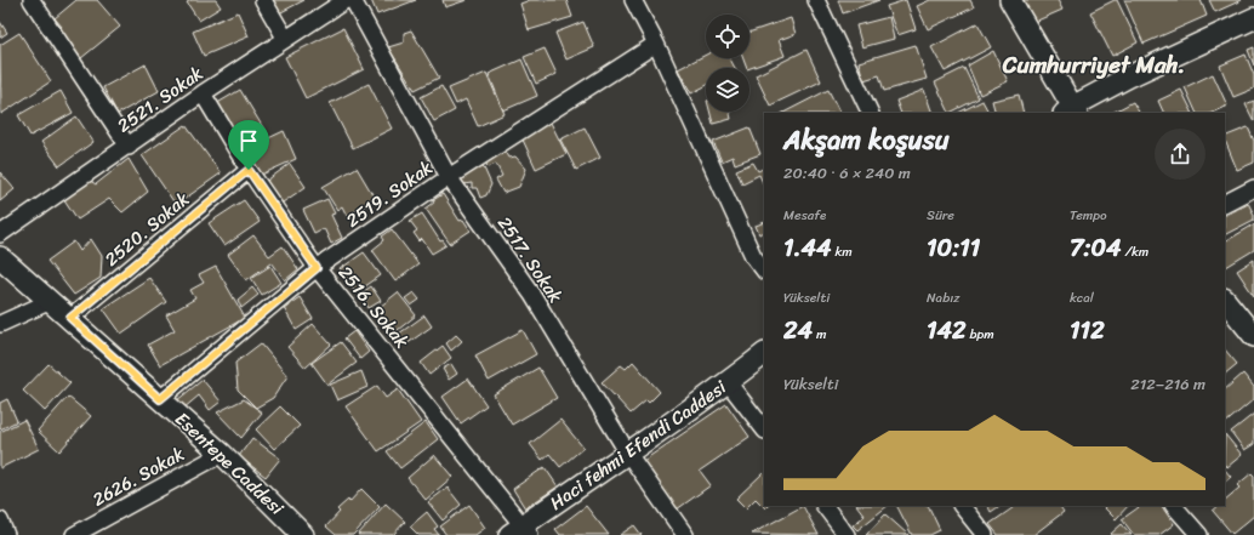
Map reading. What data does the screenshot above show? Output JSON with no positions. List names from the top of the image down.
{
  "streets": {
    "street": [
      "2521. Sokak",
      "2519. Sokak",
      "2520. Sokak",
      "2517. Sokak",
      "2516. Sokak",
      "Haci fehmi Efendi Caddesi",
      "Esentepe Caddesi",
      "2626. Sokak"
    ]
  },
  "crossings": [
    ["2521. Sokak", "2516. Sokak"],
    ["2519. Sokak", "2517. Sokak"],
    ["2519. Sokak", "2516. Sokak"],
    ["2519. Sokak", "Esentepe Caddesi"],
    ["2520. Sokak", "2516. Sokak"],
    ["2520. Sokak", "Esentepe Caddesi"],
    ["2517. Sokak", "Haci fehmi Efendi Caddesi"],
    ["2516. Sokak", "Haci fehmi Efendi Caddesi"],
    ["Esentepe Caddesi", "2626. Sokak"]
  ],
  "districts": ["Cumhurriyet Mah."],
  "page": {
    "heading": ["Akşam koşusu", "20:40 · 6 × 240 m"],
    "stats": [
      ["Mesafe", "1.44 km"],
      ["Süre", "10:11"],
      ["Tempo", "7:04 /km"],
      ["Yükselti", "24 m"],
      ["Nabız", "142 bpm"],
      ["kcal", "112"]
    ],
    "chart": ["Yükselti", "212–216 m"]
  }
}
